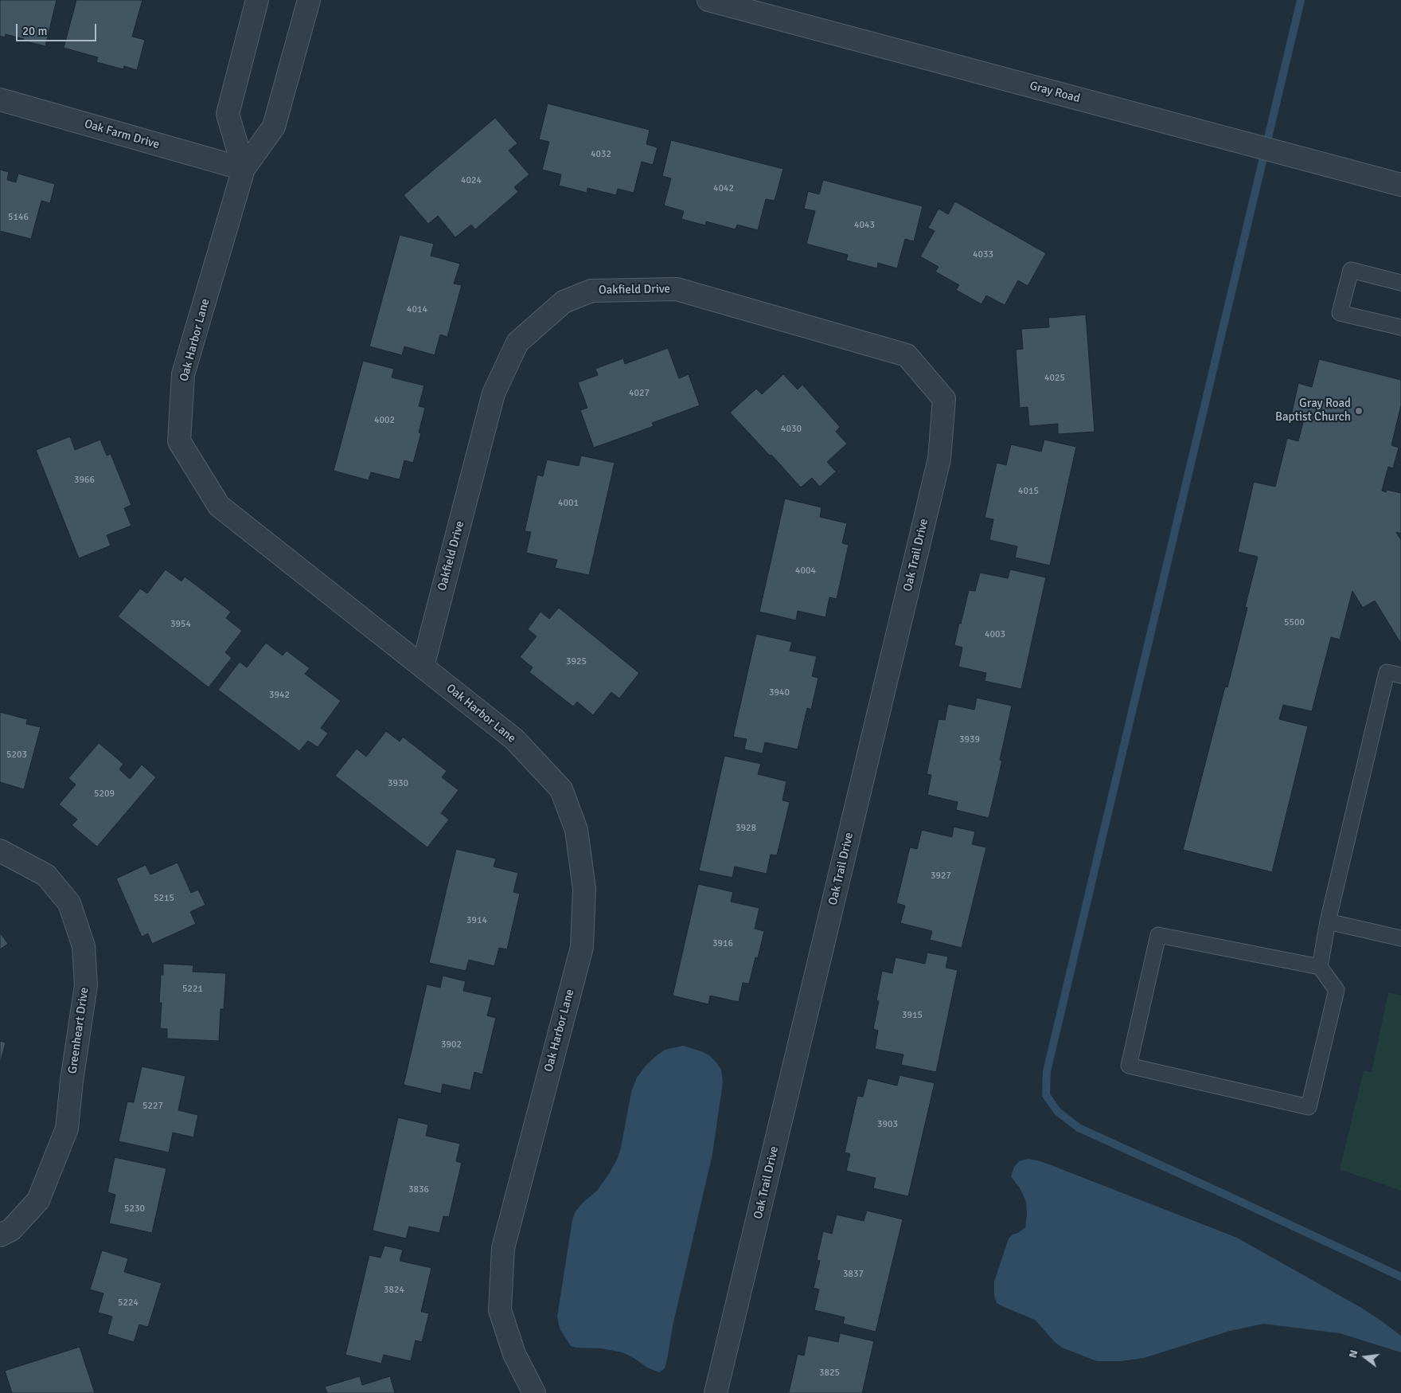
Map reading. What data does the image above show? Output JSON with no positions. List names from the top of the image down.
{
  "streets": {
    "street": [
      "Gray Road",
      "Oak Farm Drive",
      "Oakfield Drive",
      "Oak Harbor Lane",
      "Oak Trail Drive",
      "Greenheart Drive"
    ]
  },
  "crossings": [
    ["Oak Farm Drive", "Oak Harbor Lane"],
    ["Oakfield Drive", "Oak Harbor Lane"],
    ["Oakfield Drive", "Oak Trail Drive"]
  ],
  "places": ["Gray Road Baptist Church"],
  "house_numbers": [
    "4032",
    "4024",
    "4042",
    "5146",
    "4043",
    "4033",
    "4014",
    "4025",
    "4027",
    "4002",
    "4030",
    "3966",
    "4015",
    "4001",
    "4004",
    "5500",
    "3954",
    "4003",
    "3925",
    "3940",
    "3942",
    "3939",
    "5203",
    "3930",
    "5209",
    "3928",
    "3927",
    "5215",
    "3914",
    "3916",
    "5221",
    "3915",
    "3902",
    "5227",
    "3903",
    "3836",
    "5230",
    "3837",
    "3824",
    "5224",
    "3825"
  ],
  "scale_bar": "20 m",
  "north": "left"
}
